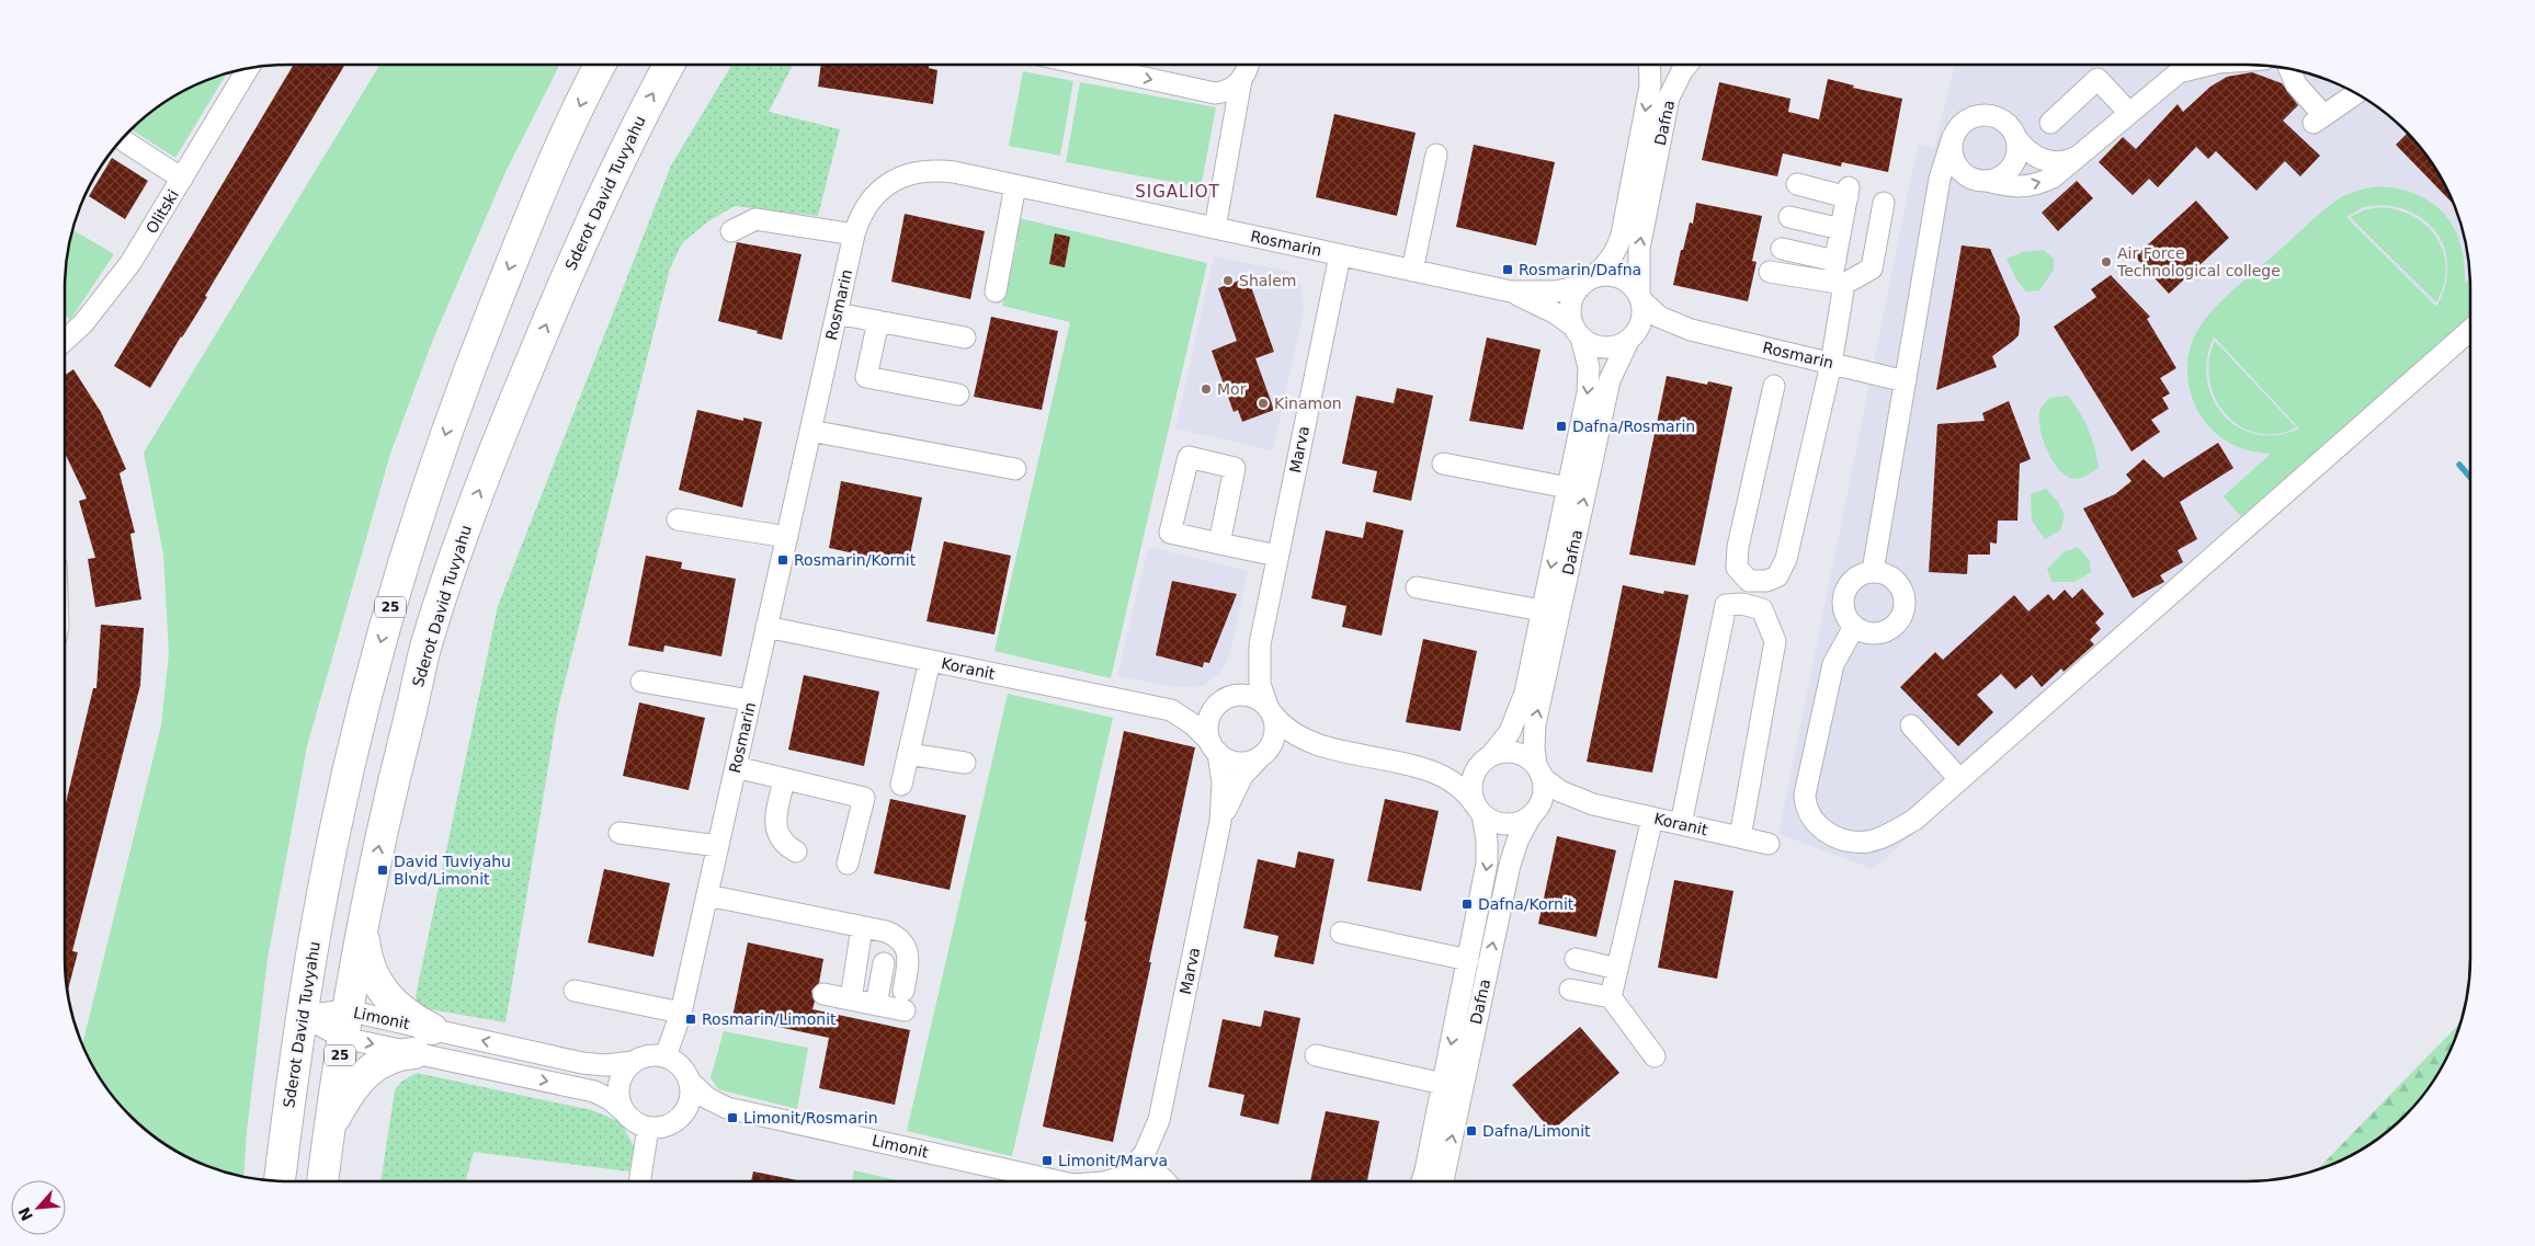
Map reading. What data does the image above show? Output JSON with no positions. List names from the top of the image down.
{
  "streets": {
    "highway": ["Sderot David Tuvyahu", "25"],
    "street": [
      "Dafna",
      "Olitski",
      "Rosmarin",
      "Marva",
      "Koranit",
      "Limonit"
    ]
  },
  "crossings": [
    ["Dafna", "Rosmarin"],
    ["Dafna", "Koranit"],
    ["Sderot David Tuvyahu", "Limonit"],
    ["Rosmarin", "Marva"],
    ["Rosmarin", "Koranit"],
    ["Rosmarin", "Limonit"],
    ["Marva", "Koranit"],
    ["Marva", "Limonit"]
  ],
  "districts": ["SIGALIOT"],
  "places": {
    "other": [
      "Air Force Technological college",
      "Shalem",
      "Mor",
      "Kinamon"
    ],
    "transit": [
      "Rosmarin/Dafna",
      "Dafna/Rosmarin",
      "Rosmarin/Kornit",
      "David Tuviyahu Blvd/Limonit",
      "Dafna/Kornit",
      "Rosmarin/Limonit",
      "Limonit/Rosmarin",
      "Dafna/Limonit",
      "Limonit/Marva"
    ]
  },
  "north": "bottom left"
}
